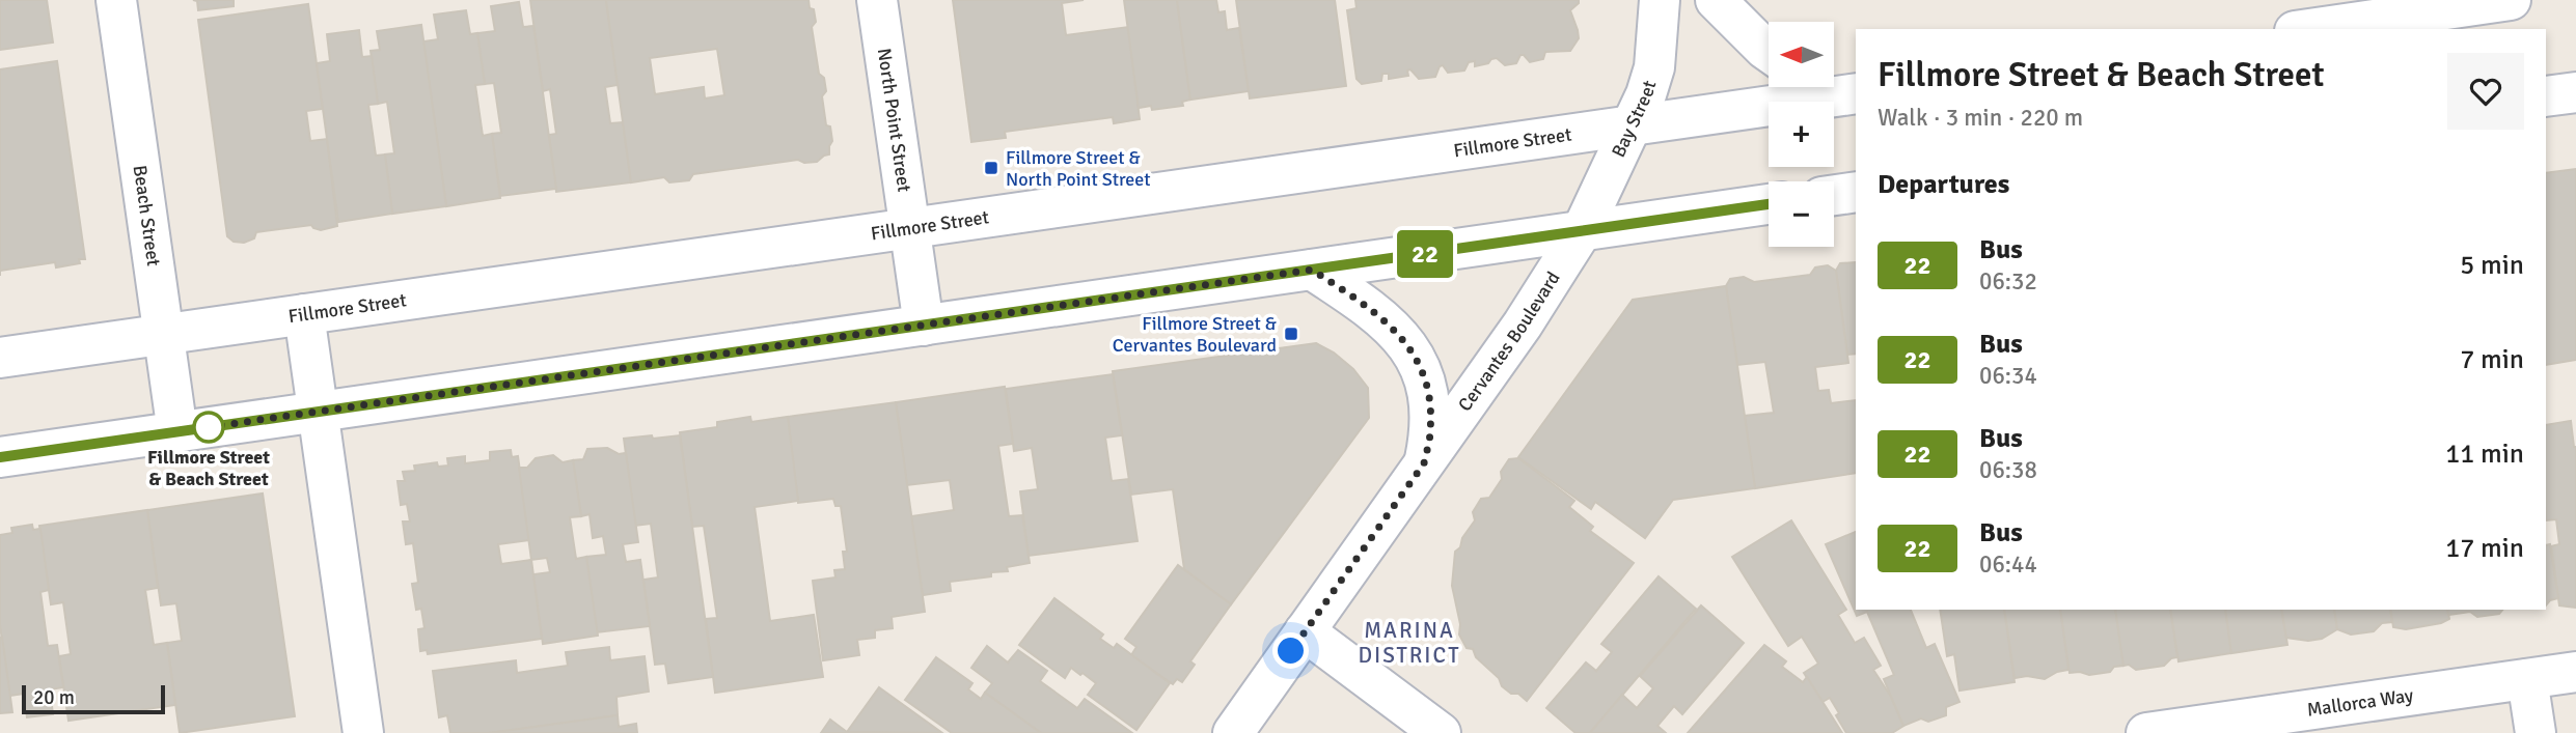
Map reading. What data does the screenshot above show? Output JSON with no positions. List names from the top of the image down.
{
  "streets": {
    "street": [
      "North Point Street",
      "Bay Street",
      "Fillmore Street",
      "Beach Street",
      "Cervantes Boulevard",
      "Mallorca Way"
    ]
  },
  "crossings": [
    ["North Point Street", "Fillmore Street"],
    ["Bay Street", "Fillmore Street"],
    ["Bay Street", "Cervantes Boulevard"],
    ["Fillmore Street", "Beach Street"]
  ],
  "districts": ["MARINA DISTRICT"],
  "places": {
    "transit": ["Fillmore Street & North Point Street", "Fillmore Street & Cervantes Boulevard"],
    "other": ["Fillmore Street & Beach Street"]
  },
  "lines": ["bus line 22"],
  "scale_bar": "20 m",
  "north": "left",
  "page": {
    "on_map": "22",
    "map_buttons": ["+", "−"],
    "heading": [
      ["Fillmore Street & Beach Street", "Walk · 3 min · 220 m"],
      "Departures"
    ],
    "list": [
      {
        "mark": "22",
        "name": "Bus",
        "note": "06:32",
        "value": "5 min"
      },
      {
        "mark": "22",
        "name": "Bus",
        "note": "06:34",
        "value": "7 min"
      },
      {
        "mark": "22",
        "name": "Bus",
        "note": "06:38",
        "value": "11 min"
      },
      {
        "mark": "22",
        "name": "Bus",
        "note": "06:44",
        "value": "17 min"
      }
    ],
    "scale": "20 m"
  }
}
